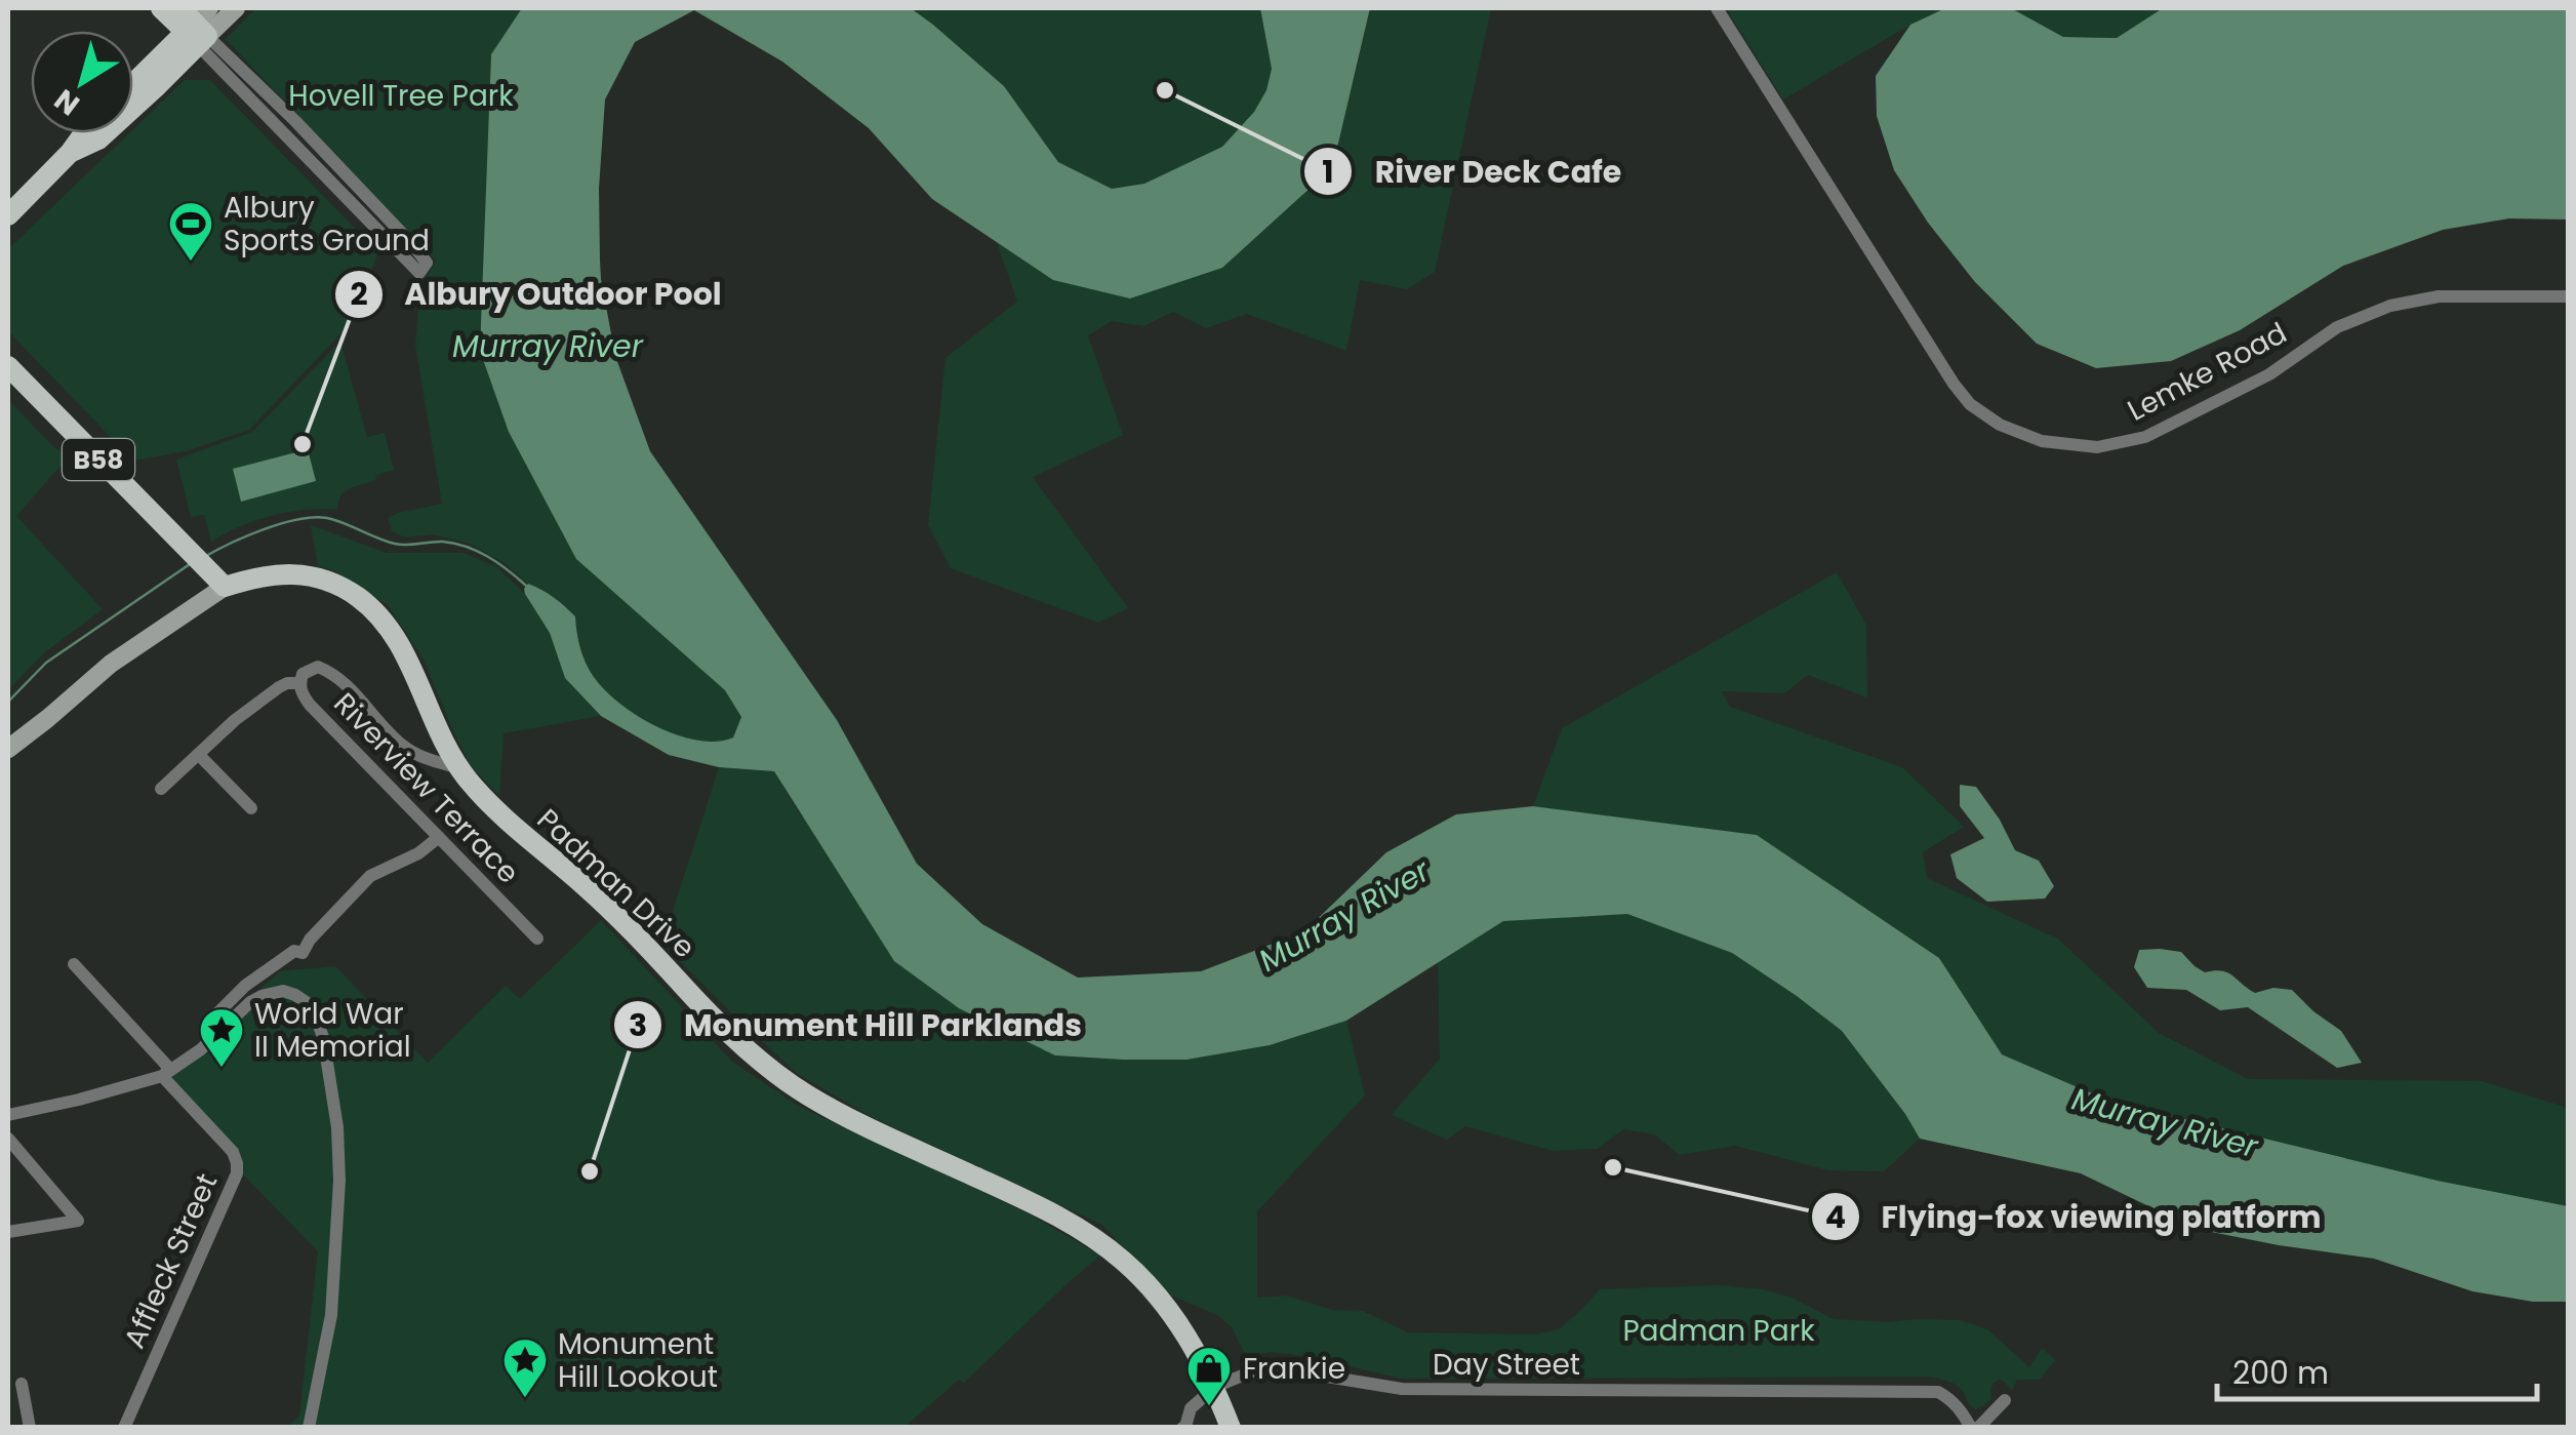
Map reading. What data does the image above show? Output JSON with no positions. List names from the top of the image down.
{
  "streets": {
    "main road": ["B58", "Padman Drive"],
    "street": [
      "Lemke Road",
      "Riverview Terrace",
      "Affleck Street",
      "Day Street"
    ]
  },
  "crossings": [
    ["B58", "Padman Drive"],
    ["Riverview Terrace", "Padman Drive"],
    ["Padman Drive", "Day Street"]
  ],
  "water": ["Murray River"],
  "parks": ["Hovell Tree Park", "Padman Park"],
  "places": {
    "other": [
      "River Deck Cafe",
      "Albury Outdoor Pool",
      "Flying-fox viewing platform",
      "Monument Hill Parklands"
    ],
    "sports": ["Albury Sports Ground"],
    "place": ["World War II Memorial", "Monument Hill Lookout"],
    "shop": ["Frankie"]
  },
  "scale_bar": "200 m",
  "north": "bottom left"
}
